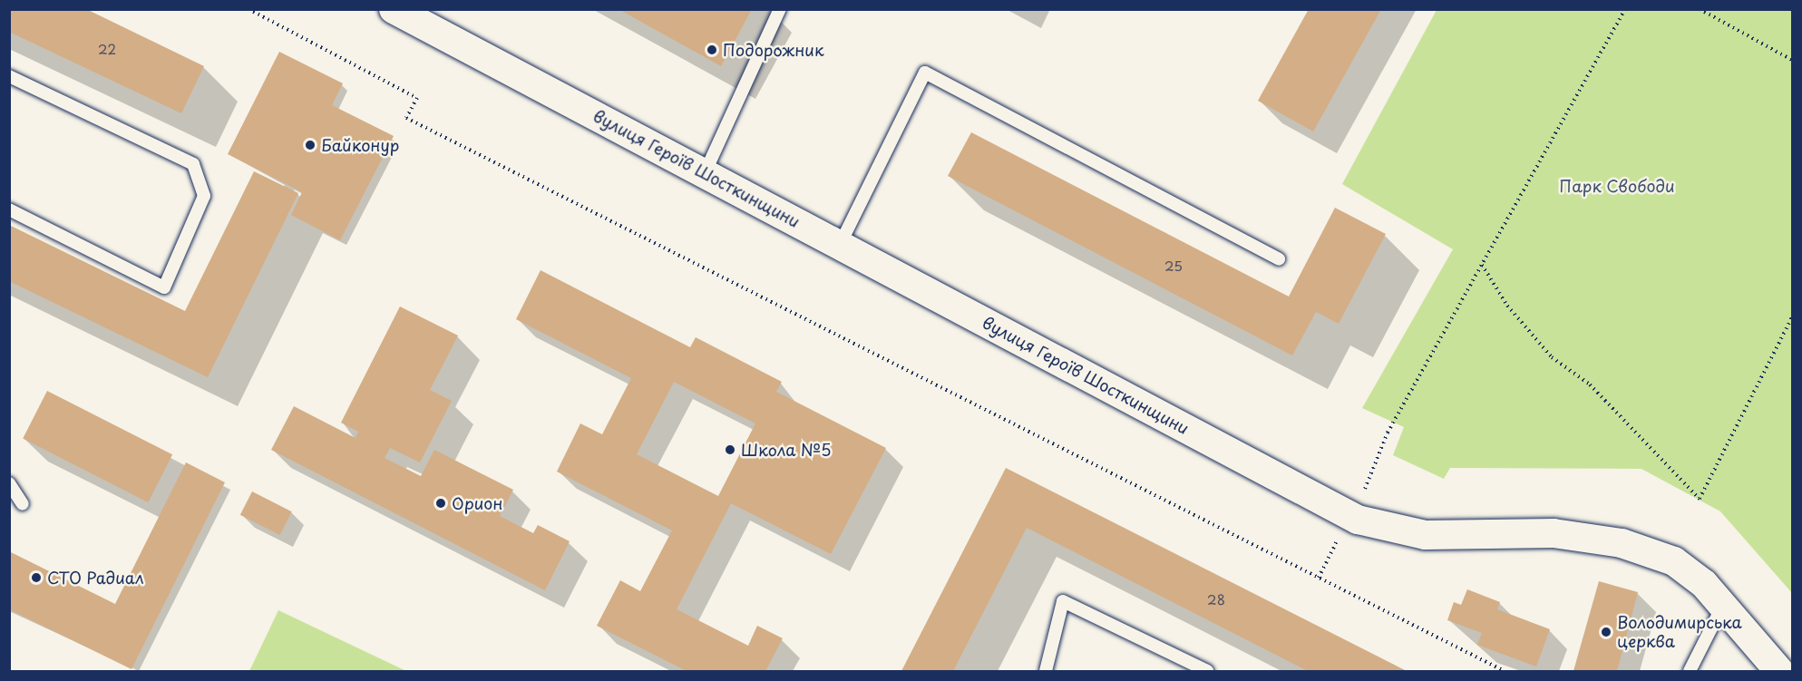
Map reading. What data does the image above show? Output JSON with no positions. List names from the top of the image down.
{
  "streets": {
    "street": ["вулиця Героїв Шосткинщини"]
  },
  "parks": ["Парк Свободи"],
  "places": [
    "Подорожник",
    "Байконур",
    "Школа №5",
    "Орион",
    "СТО Радиал",
    "Володимирська церква"
  ],
  "house_numbers": ["22", "25", "28"]
}
